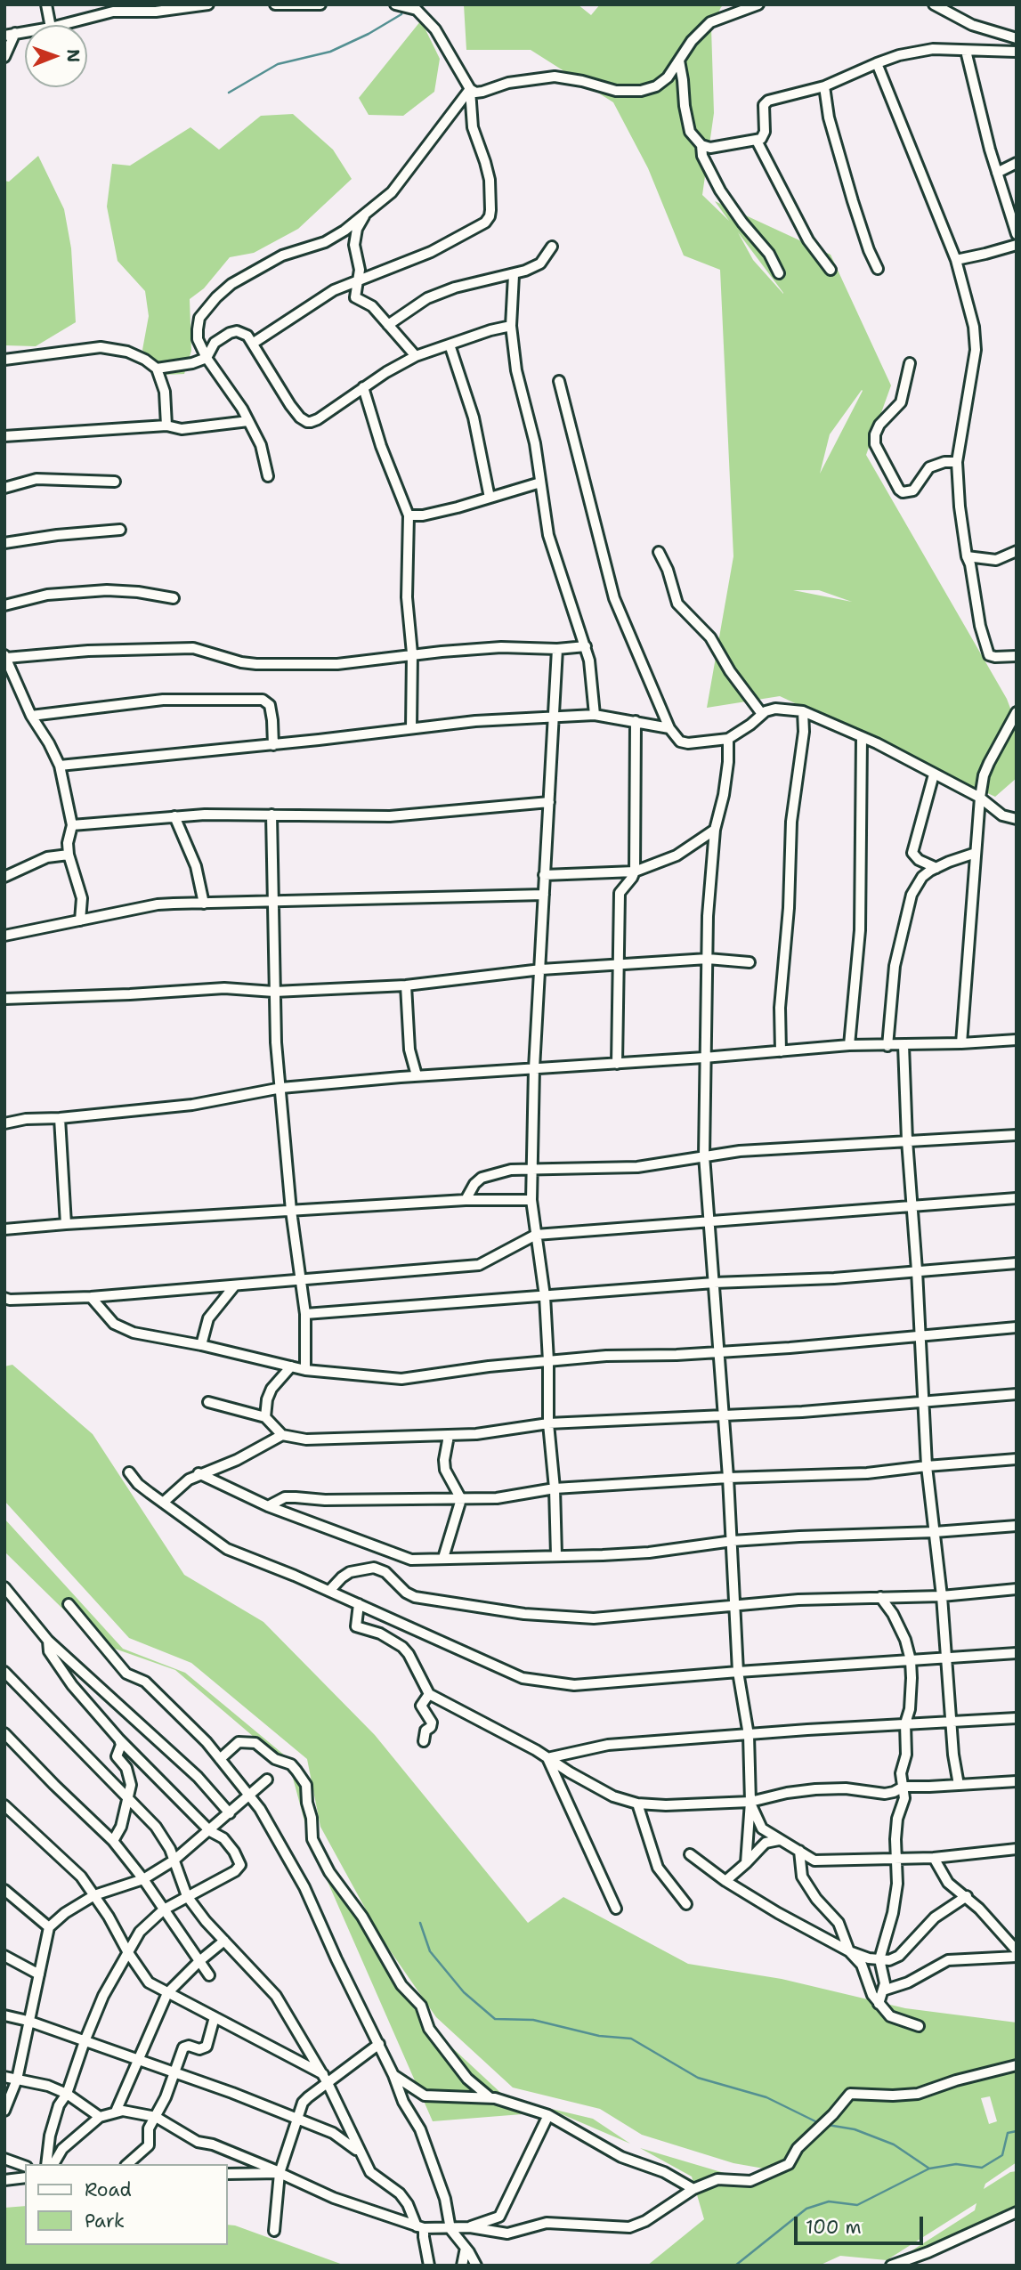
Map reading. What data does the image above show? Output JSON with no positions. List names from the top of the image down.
{
  "legend": ["Road", "Park"],
  "scale_bar": "100 m",
  "north": "right"
}
